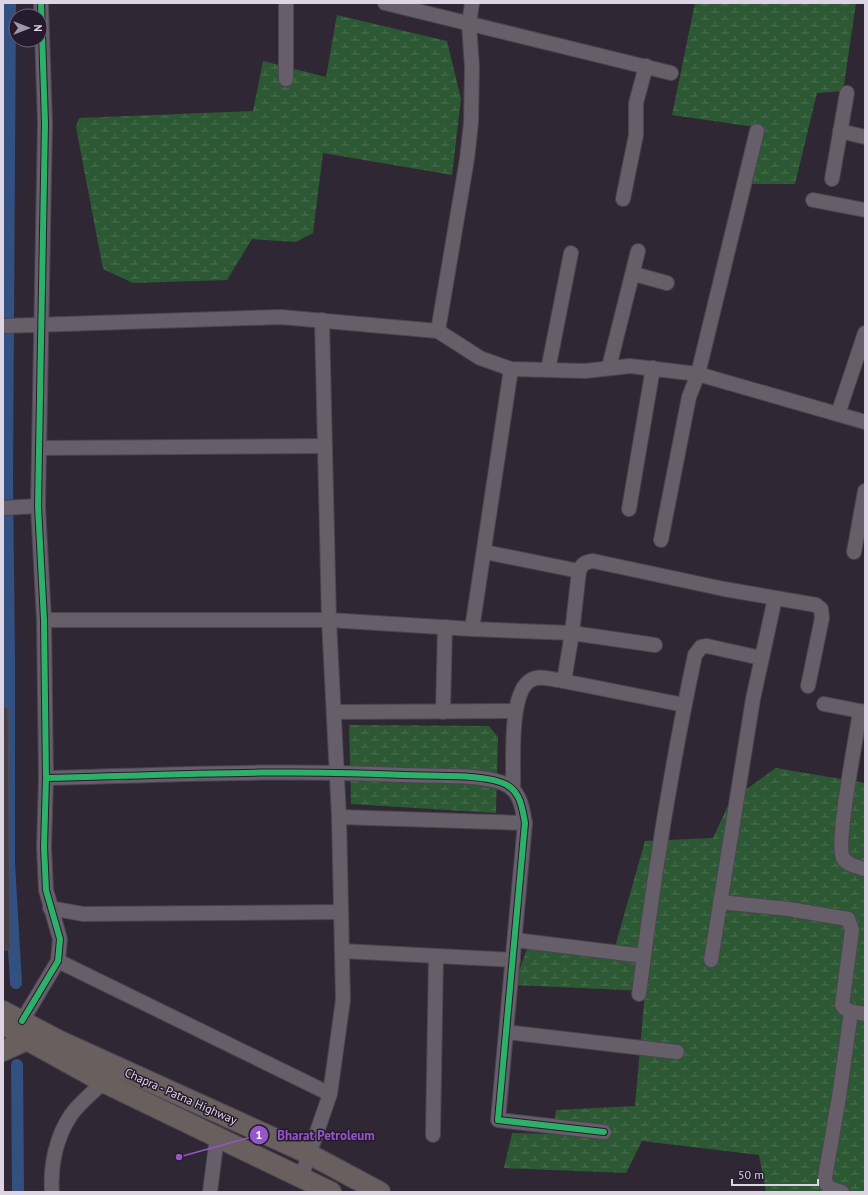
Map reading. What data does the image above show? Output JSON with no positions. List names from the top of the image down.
{
  "streets": {
    "highway": ["Chapra - Patna Highway"]
  },
  "places": ["Bharat Petroleum"],
  "scale_bar": "50 m",
  "north": "right"
}
